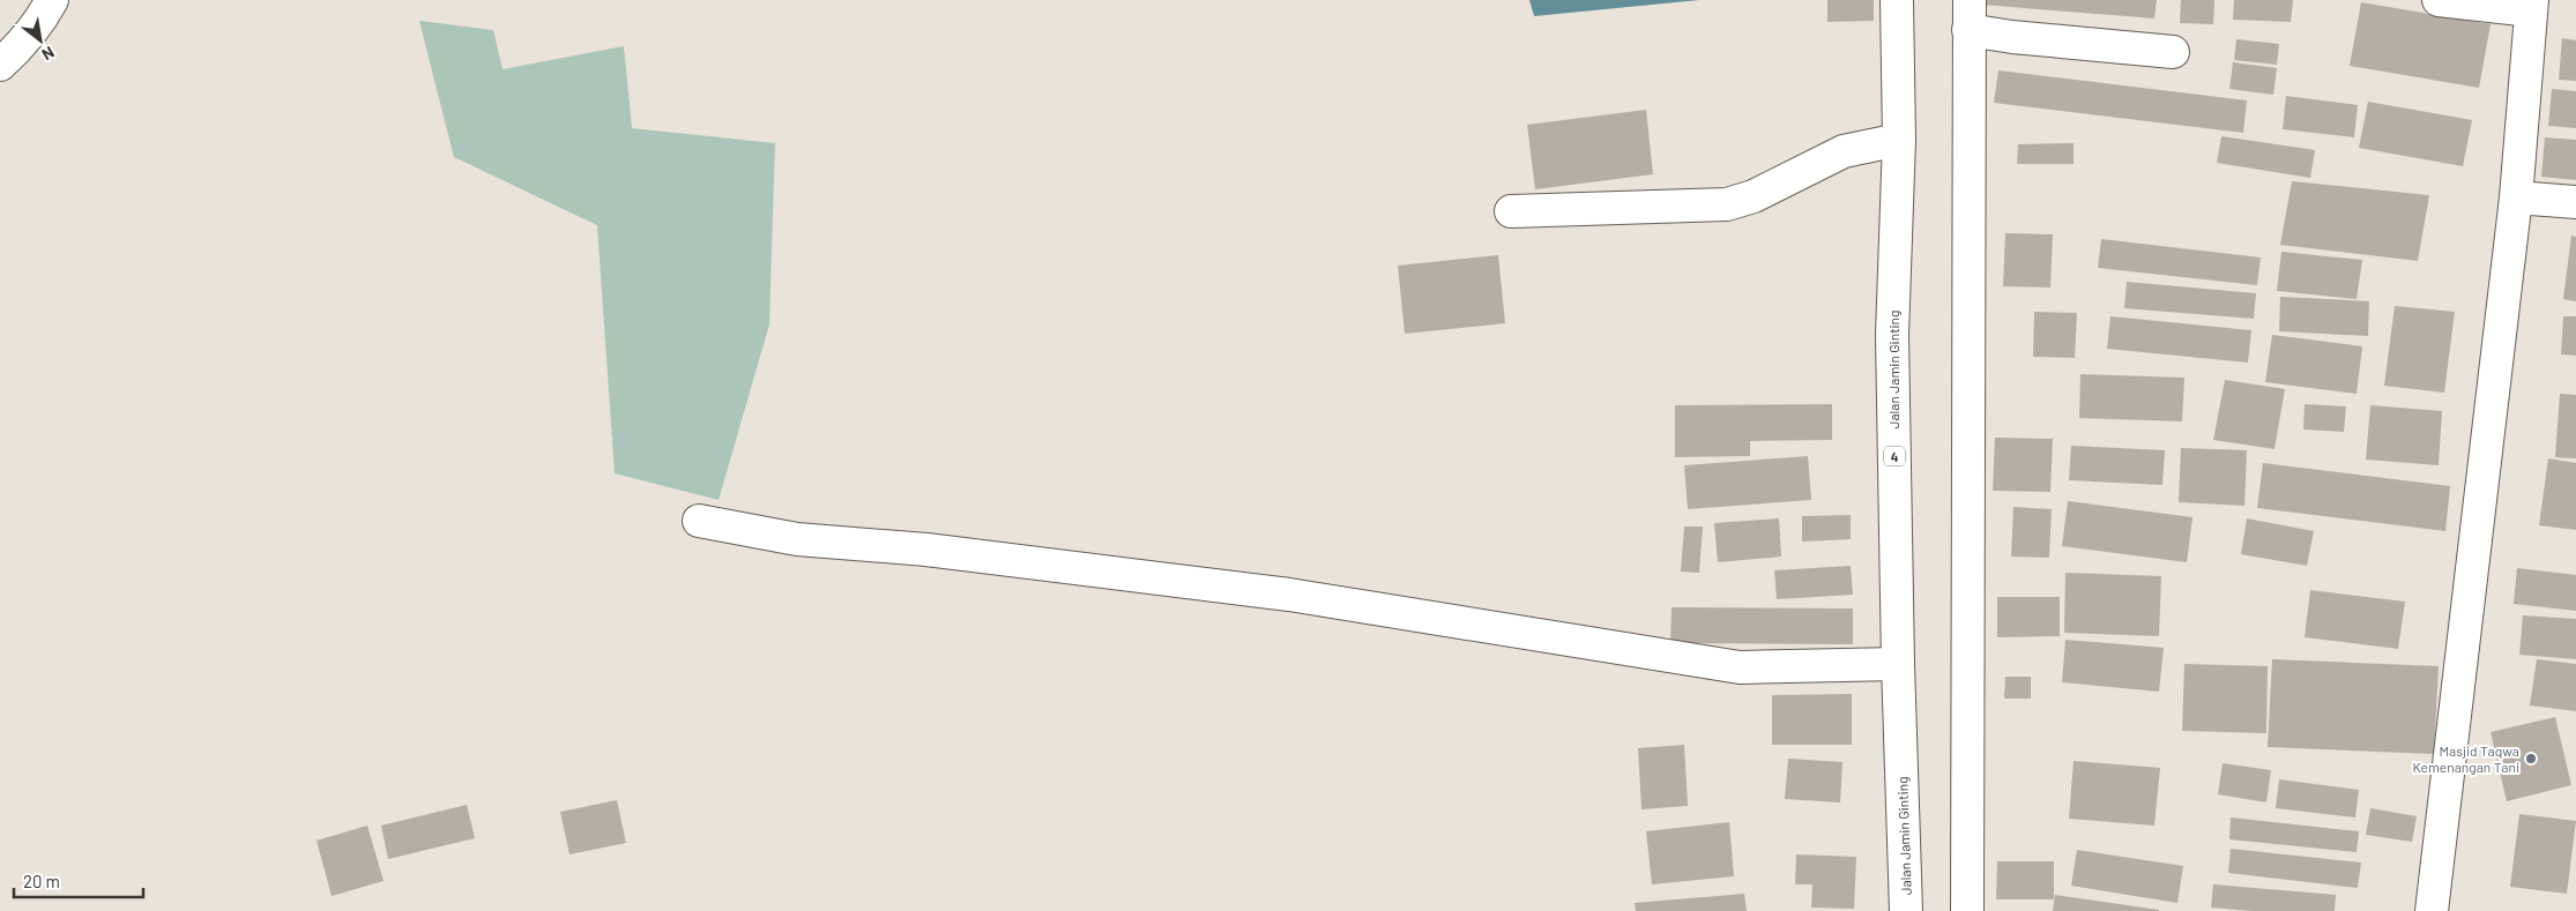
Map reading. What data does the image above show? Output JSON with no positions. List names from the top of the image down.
{
  "streets": {
    "main road": ["Jalan Jamin Ginting", "4"]
  },
  "places": ["Masjid Taqwa Kemenangan Tani"],
  "scale_bar": "20 m",
  "north": "bottom right"
}
